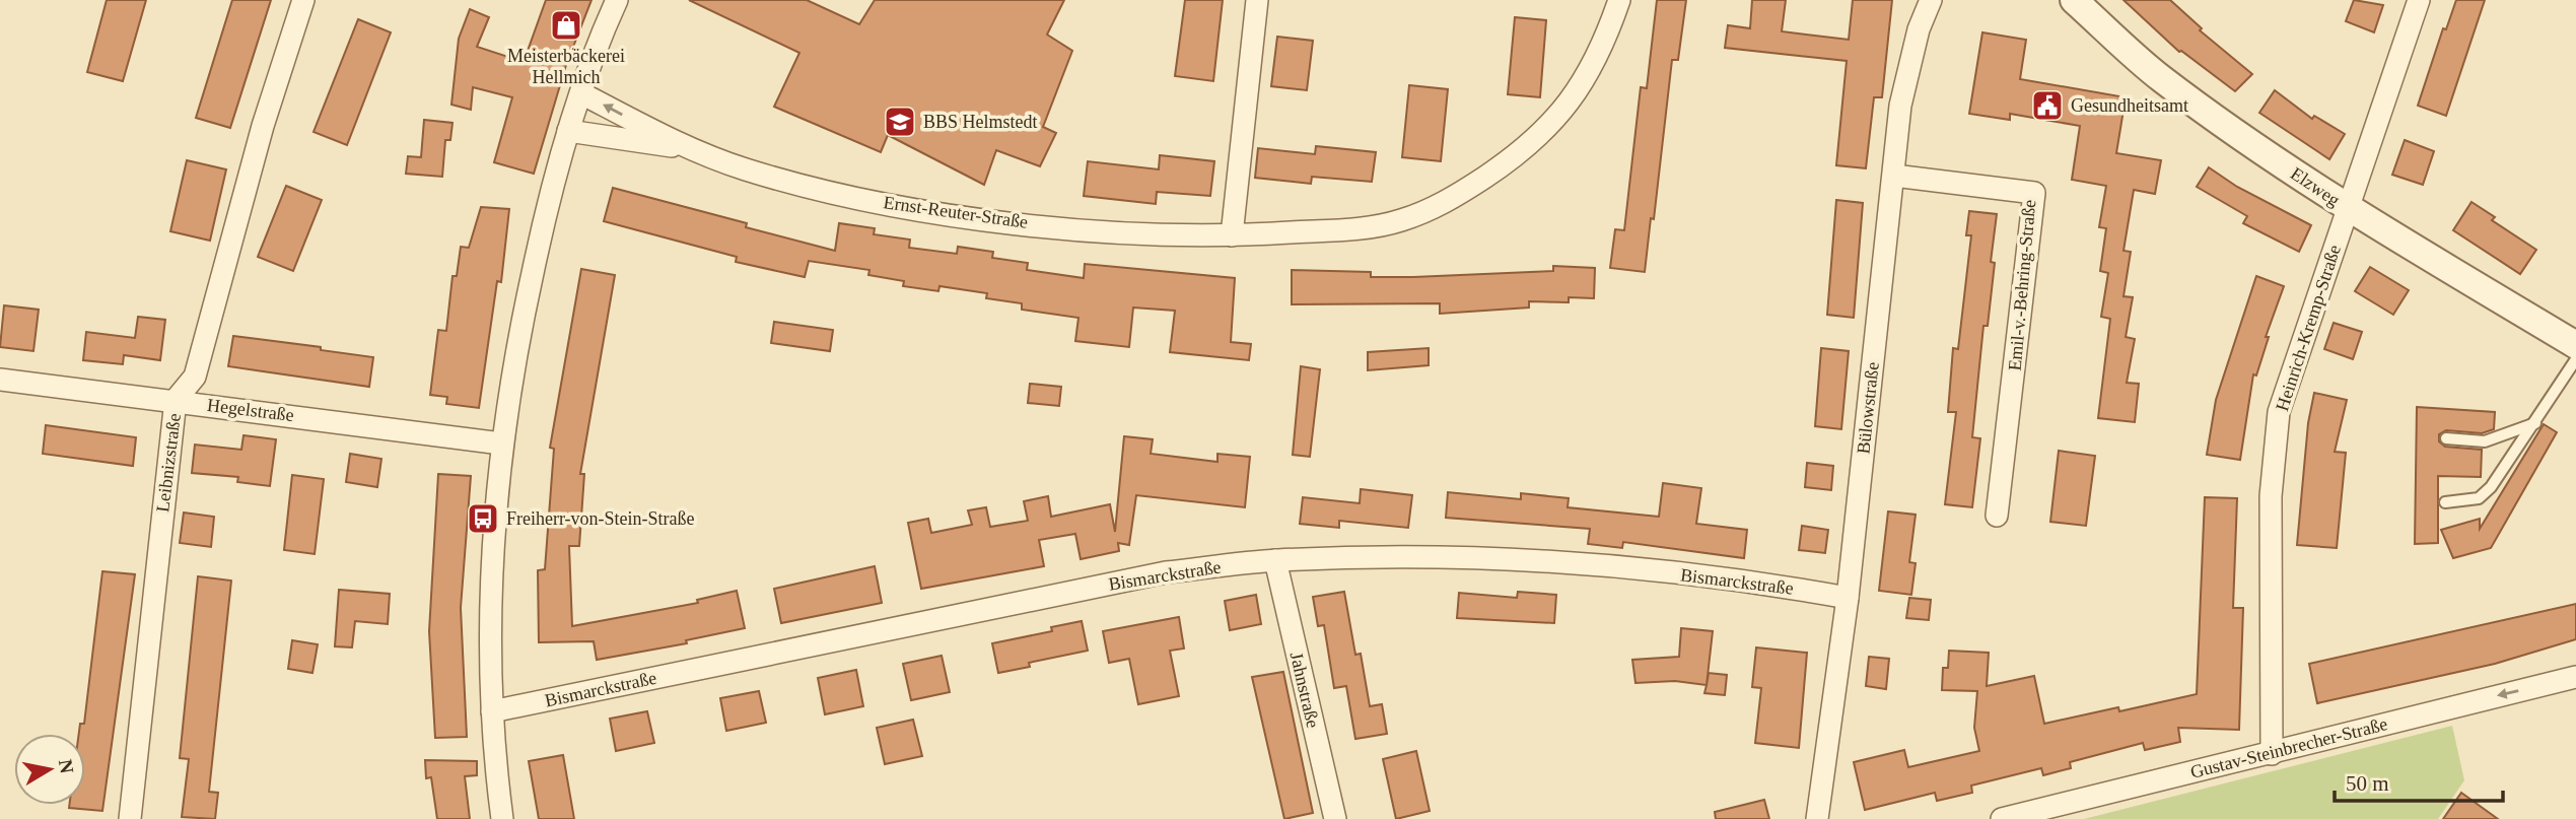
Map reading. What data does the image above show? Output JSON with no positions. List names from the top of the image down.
{
  "streets": {
    "street": [
      "Elzweg",
      "Ernst-Reuter-Straße",
      "Emil-v.-Behring-Straße",
      "Heinrich-Kremp-Straße",
      "Bülowstraße",
      "Hegelstraße",
      "Leibnizstraße",
      "Bismarckstraße",
      "Jahnstraße",
      "Gustav-Steinbrecher-Straße"
    ]
  },
  "crossings": [
    ["Elzweg", "Heinrich-Kremp-Straße"],
    ["Emil-v.-Behring-Straße", "Bülowstraße"],
    ["Heinrich-Kremp-Straße", "Gustav-Steinbrecher-Straße"],
    ["Bülowstraße", "Bismarckstraße"],
    ["Hegelstraße", "Leibnizstraße"],
    ["Bismarckstraße", "Jahnstraße"]
  ],
  "one_way": ["Gustav-Steinbrecher-Straße"],
  "places": {
    "shop": ["Meisterbäckerei Hellmich"],
    "public building": ["Gesundheitsamt"],
    "school or university": ["BBS Helmstedt"],
    "bus stop": ["Freiherr-von-Stein-Straße"]
  },
  "scale_bar": "50 m",
  "north": "right"
}
